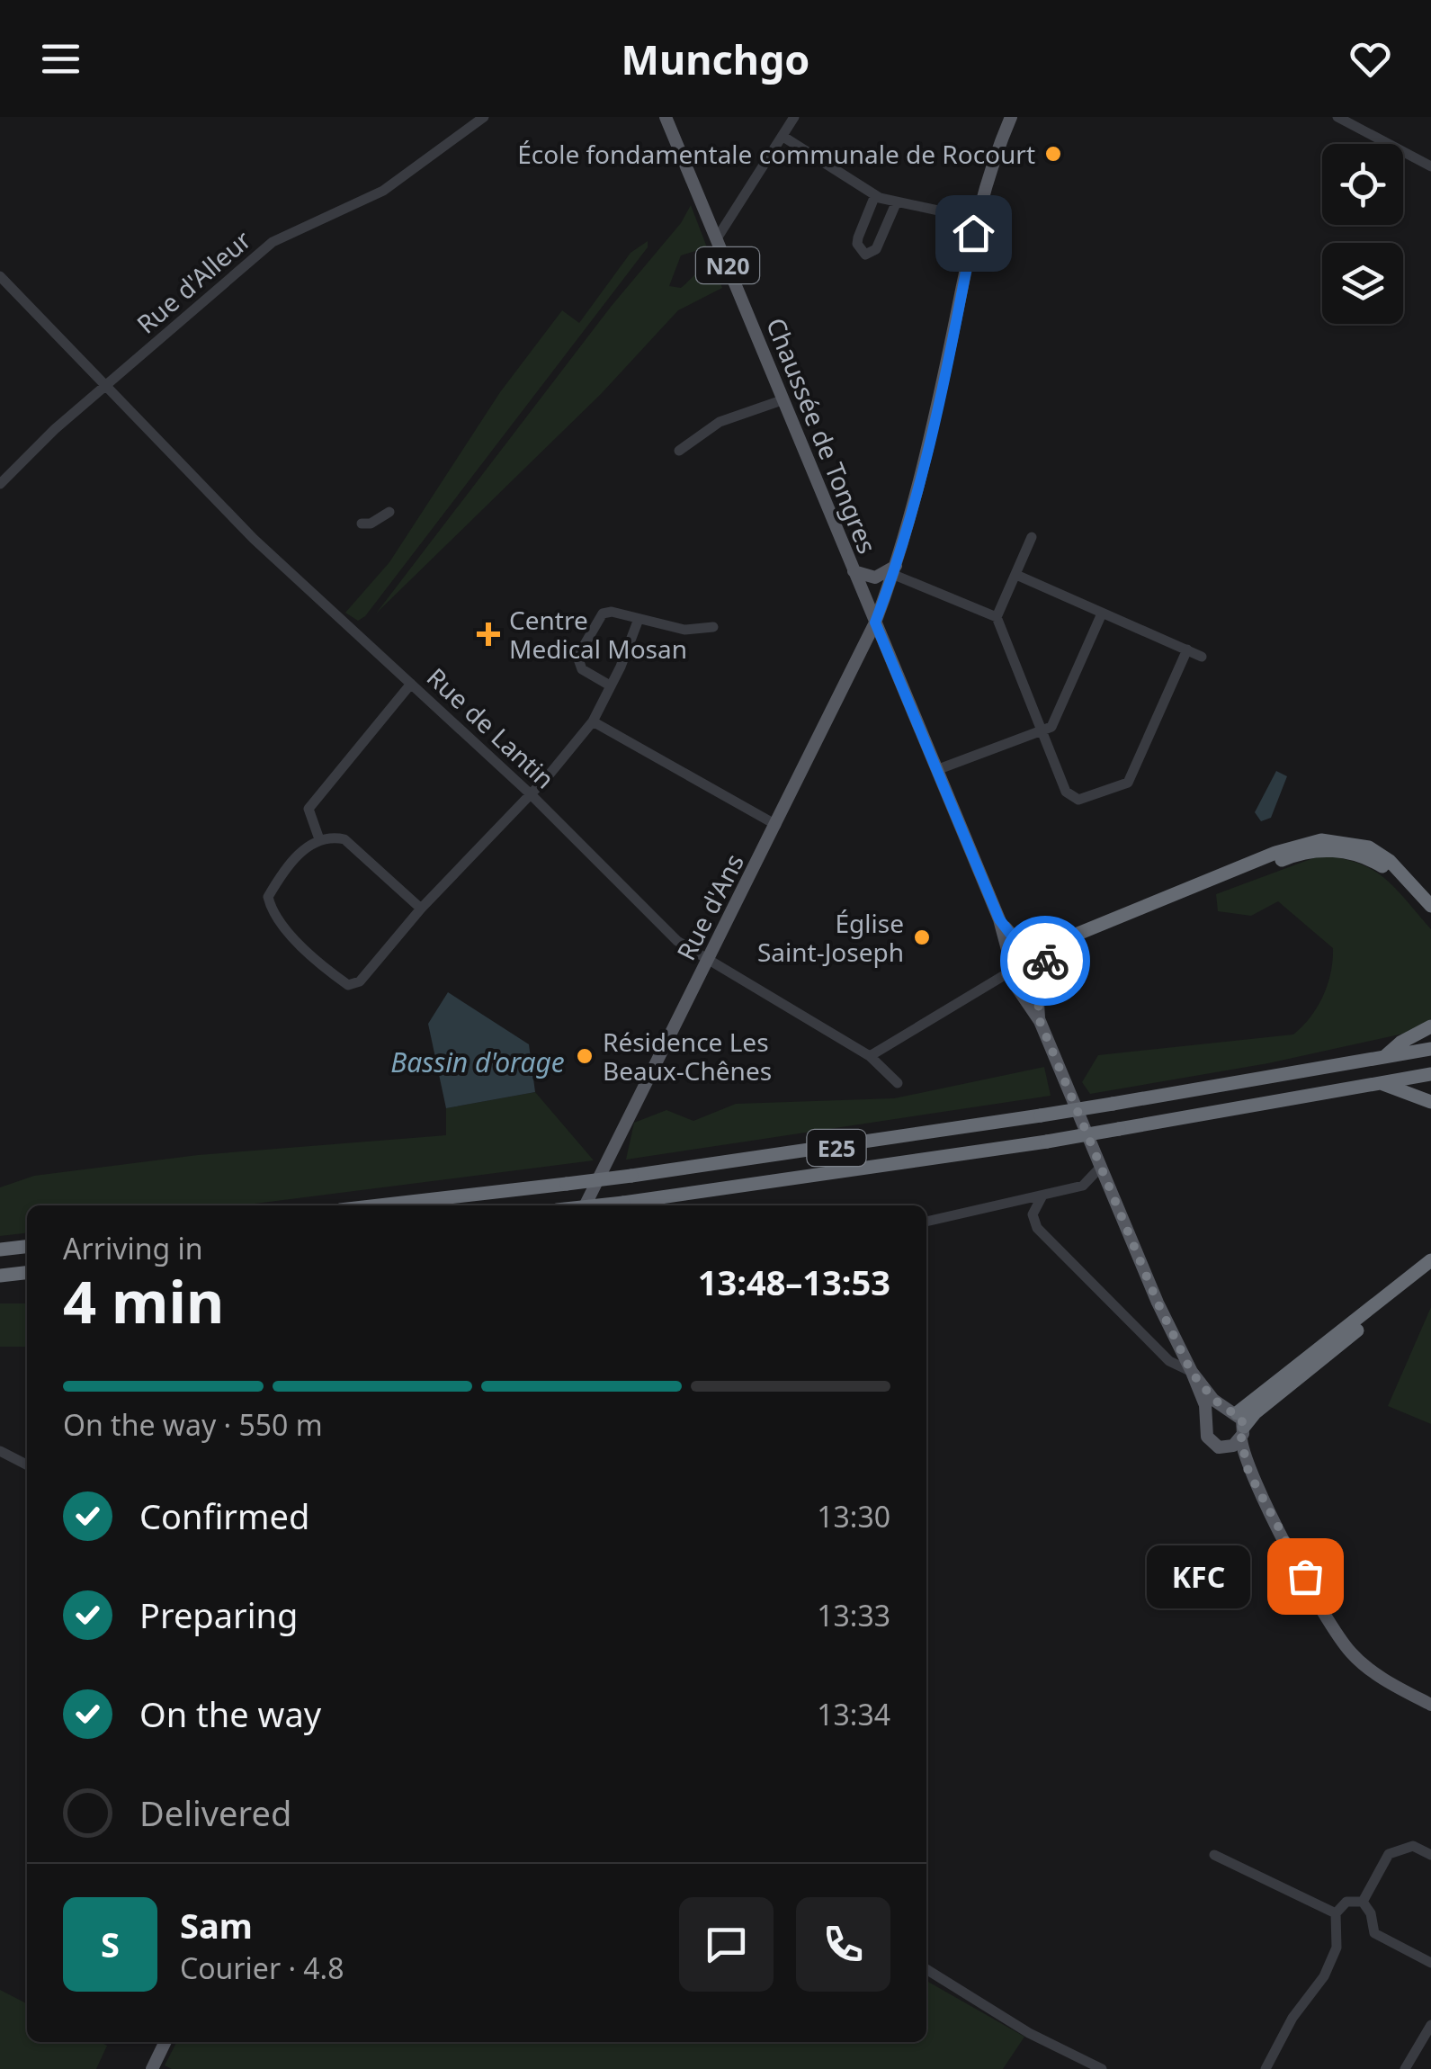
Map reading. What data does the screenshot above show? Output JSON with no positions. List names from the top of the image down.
{
  "streets": {
    "highway": ["E25"],
    "main road": ["N20", "Chaussée de Tongres", "Rue d'Ans"],
    "street": ["Rue d'Alleur", "Rue de Lantin"]
  },
  "crossings": [
    ["N20", "Chaussée de Tongres"],
    ["Rue d'Alleur", "Rue de Lantin"],
    ["Chaussée de Tongres", "Rue d'Ans"],
    ["Rue de Lantin", "Rue d'Ans"]
  ],
  "water": ["Bassin d'orage"],
  "places": {
    "other": [
      "École fondamentale communale de Rocourt",
      "Église Saint-Joseph",
      "Résidence Les Beaux-Chênes",
      "KFC"
    ],
    "health": ["Centre Medical Mosan"]
  },
  "page": {
    "header": "Munchgo",
    "heading": ["4 min", "Arriving in", "13:48–13:53"],
    "panel": ["Sam", "Courier · 4.8"],
    "bar": "On the way · 550 m",
    "list": [
      ["Confirmed", "13:30"],
      ["Preparing", "13:33"],
      ["On the way", "13:34"],
      "Delivered"
    ],
    "bubble": "KFC",
    "round": "S"
  }
}
